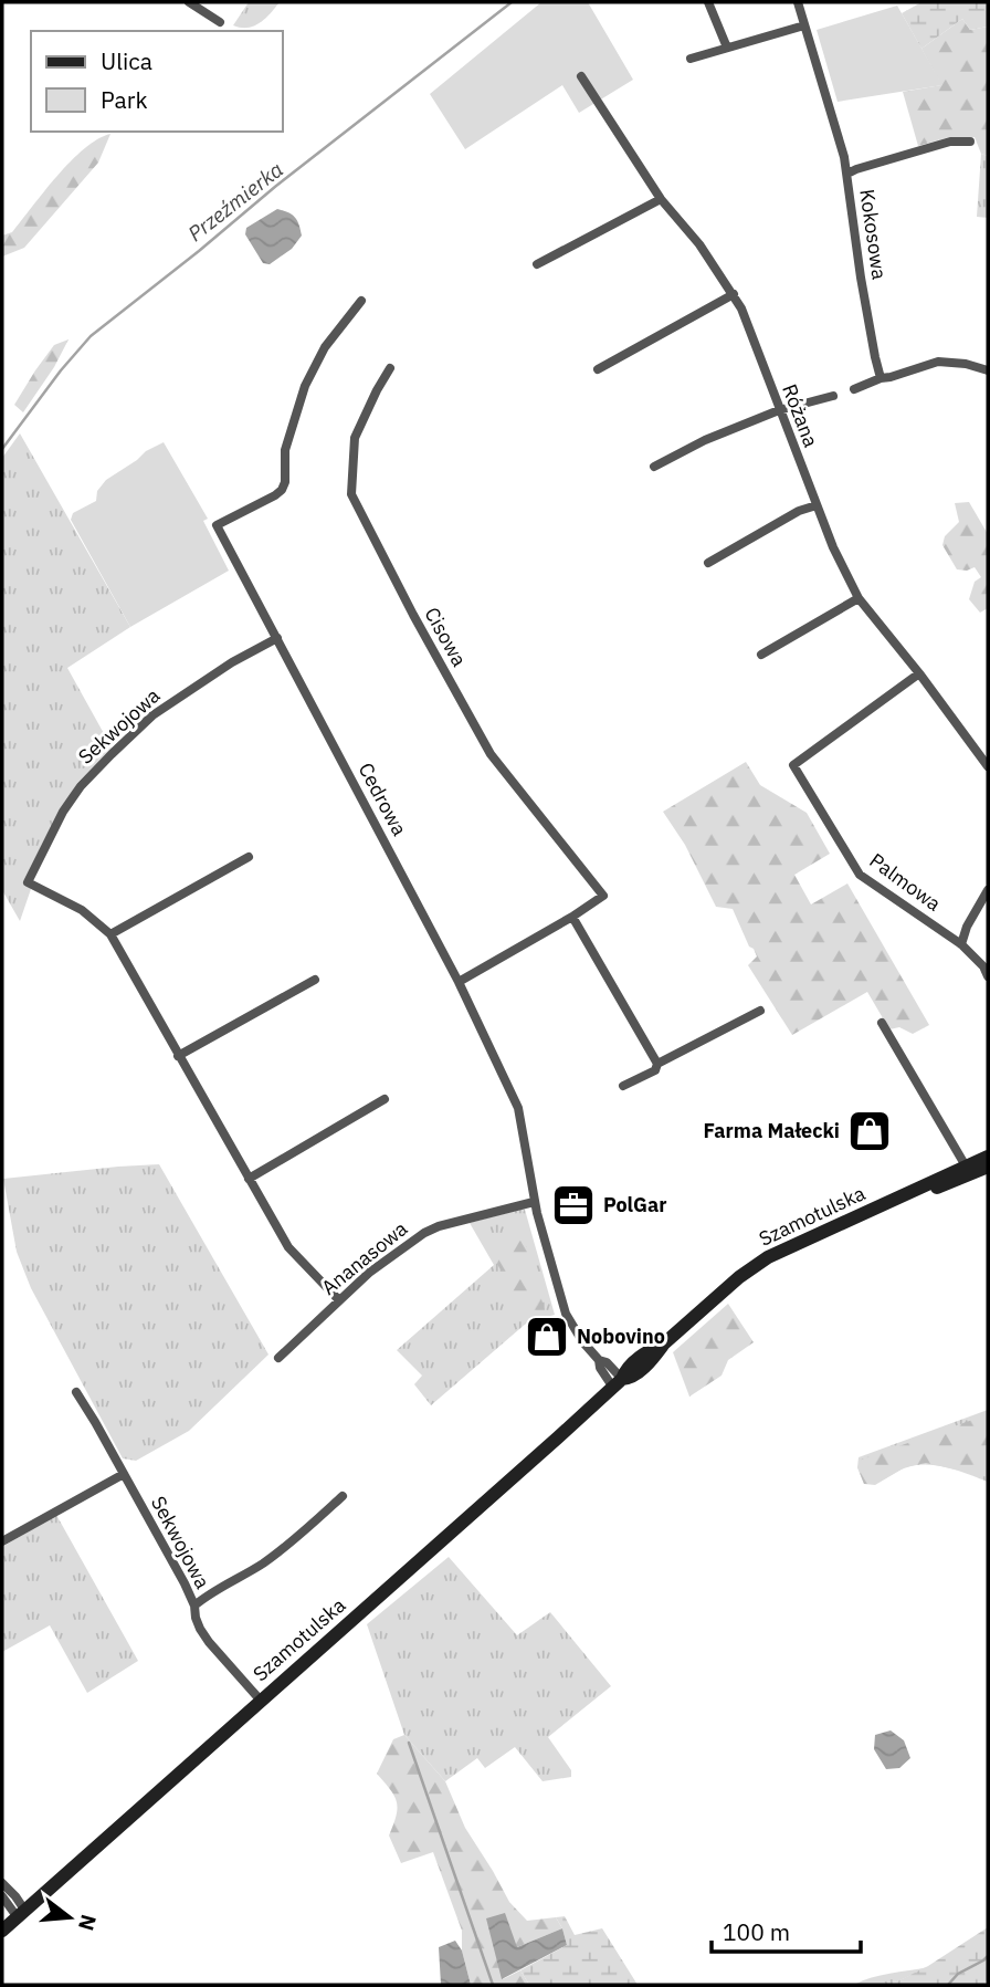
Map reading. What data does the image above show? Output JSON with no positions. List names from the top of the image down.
{
  "streets": {
    "street": [
      "Kokosowa",
      "Różana",
      "Cisowa",
      "Sekwojowa",
      "Cedrowa",
      "Palmowa",
      "Szamotulska",
      "Ananasowa"
    ]
  },
  "crossings": [
    ["Różana", "Palmowa"],
    ["Sekwojowa", "Cedrowa"],
    ["Sekwojowa", "Szamotulska"],
    ["Cedrowa", "Szamotulska"],
    ["Cedrowa", "Ananasowa"]
  ],
  "water": ["Przeźmierka"],
  "places": {
    "shop": ["Farma Małecki", "Nobovino"],
    "office": ["PolGar"]
  },
  "legend": ["Ulica", "Park"],
  "scale_bar": "100 m",
  "north": "right"
}
